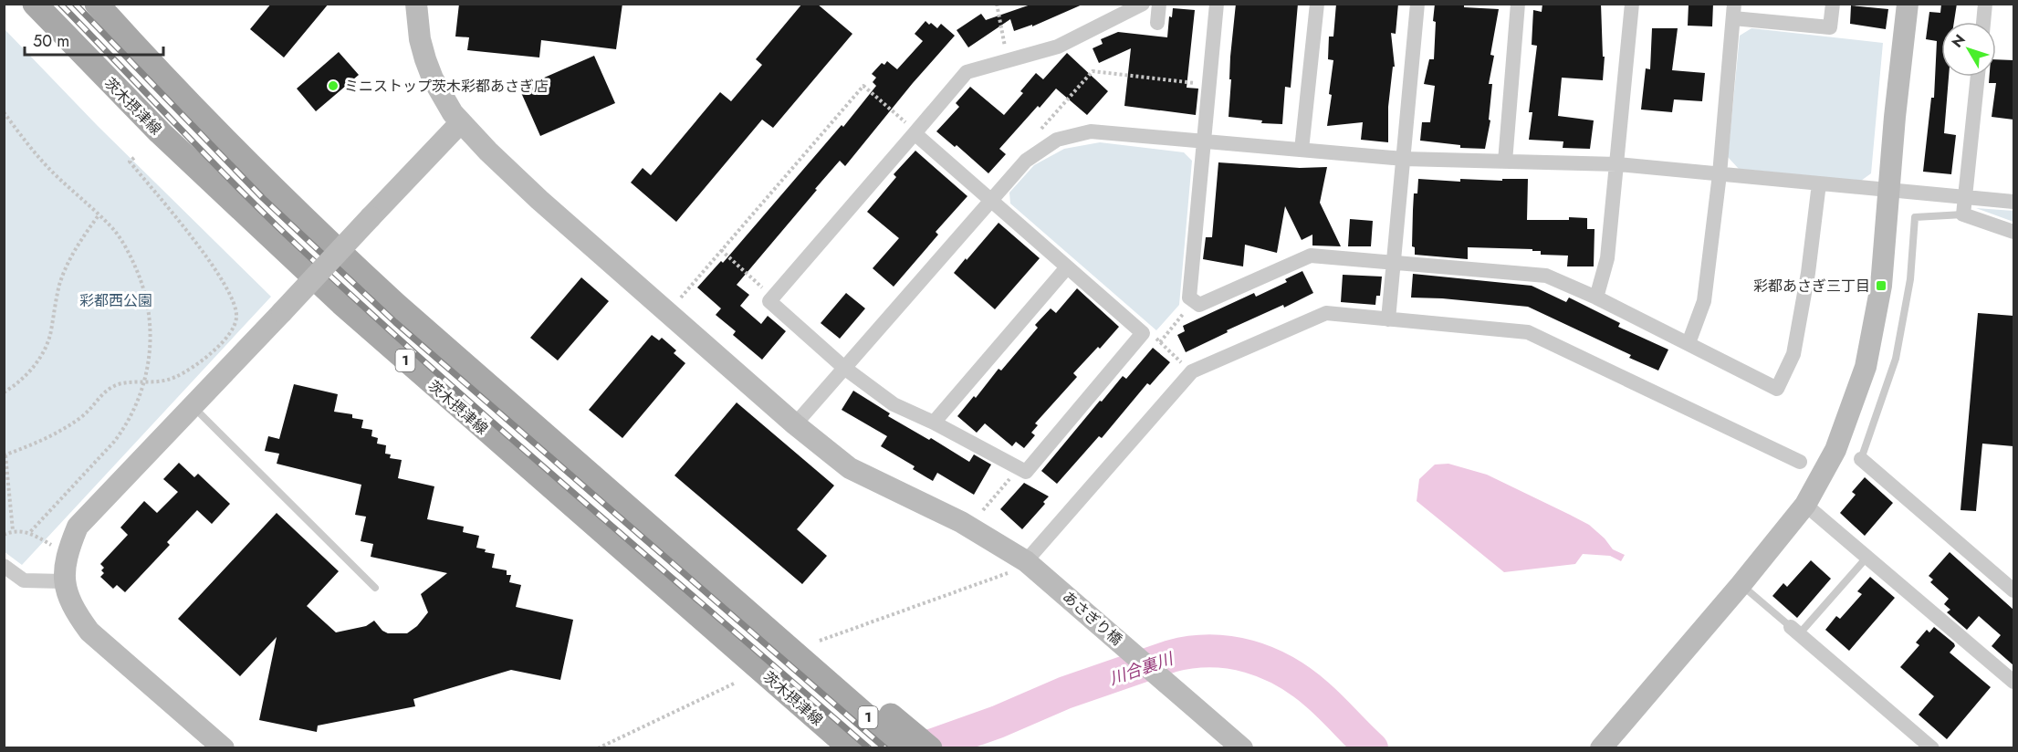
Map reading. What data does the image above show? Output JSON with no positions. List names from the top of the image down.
{
  "streets": {
    "main road": ["茨木摂津線", "1"],
    "street": ["あさぎり橋"]
  },
  "water": ["川合裏川"],
  "parks": ["彩都西公園"],
  "places": {
    "other": ["ミニストップ茨木彩都あさぎ店"],
    "transit": ["彩都あさぎ三丁目"]
  },
  "scale_bar": "50 m",
  "north": "top left"
}
